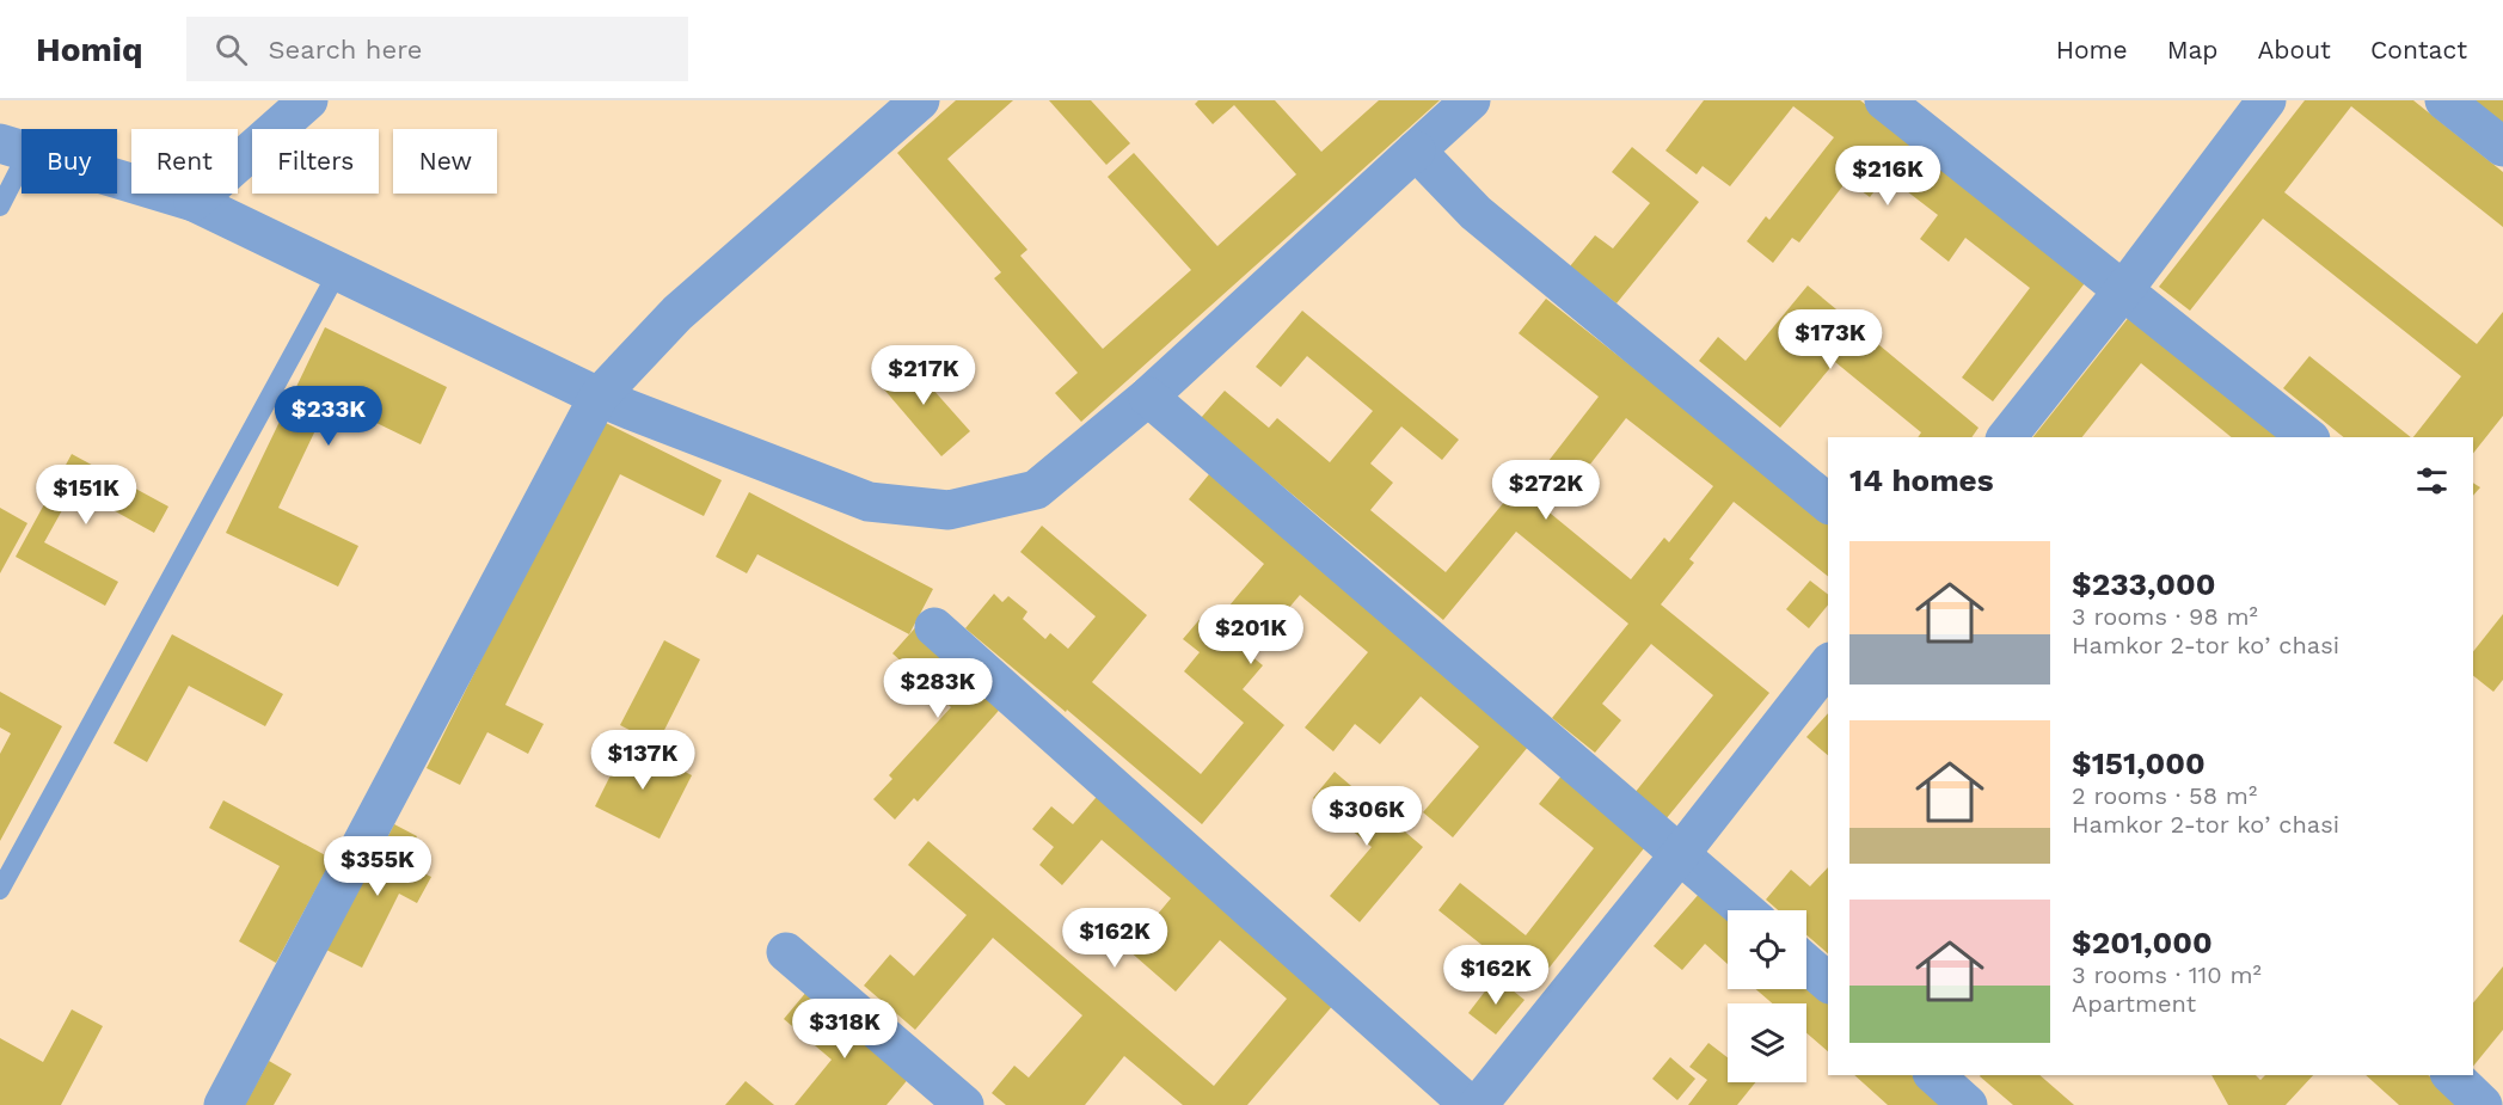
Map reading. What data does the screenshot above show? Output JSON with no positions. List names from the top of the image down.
{
  "page": {
    "header": "Homiq",
    "search": "Search here",
    "nav": [
      "Home",
      "Map",
      "About",
      "Contact"
    ],
    "chip": [
      "Buy",
      "Rent",
      "Filters",
      "New"
    ],
    "price": [
      "$216K",
      "$173K",
      "$217K",
      "$233K",
      "$272K",
      "$151K",
      "$201K",
      "$283K",
      "$137K",
      "$306K",
      "$355K",
      "$162K",
      "$162K",
      "$318K"
    ],
    "heading": "14 homes",
    "list": [
      {
        "name": "$233,000",
        "note": "3 rooms · 98 m² · Hamkor 2-tor koʼchasi"
      },
      {
        "name": "$151,000",
        "note": "2 rooms · 58 m² · Hamkor 2-tor koʼchasi"
      },
      {
        "name": "$201,000",
        "note": "3 rooms · 110 m² · Apartment"
      }
    ]
  }
}
